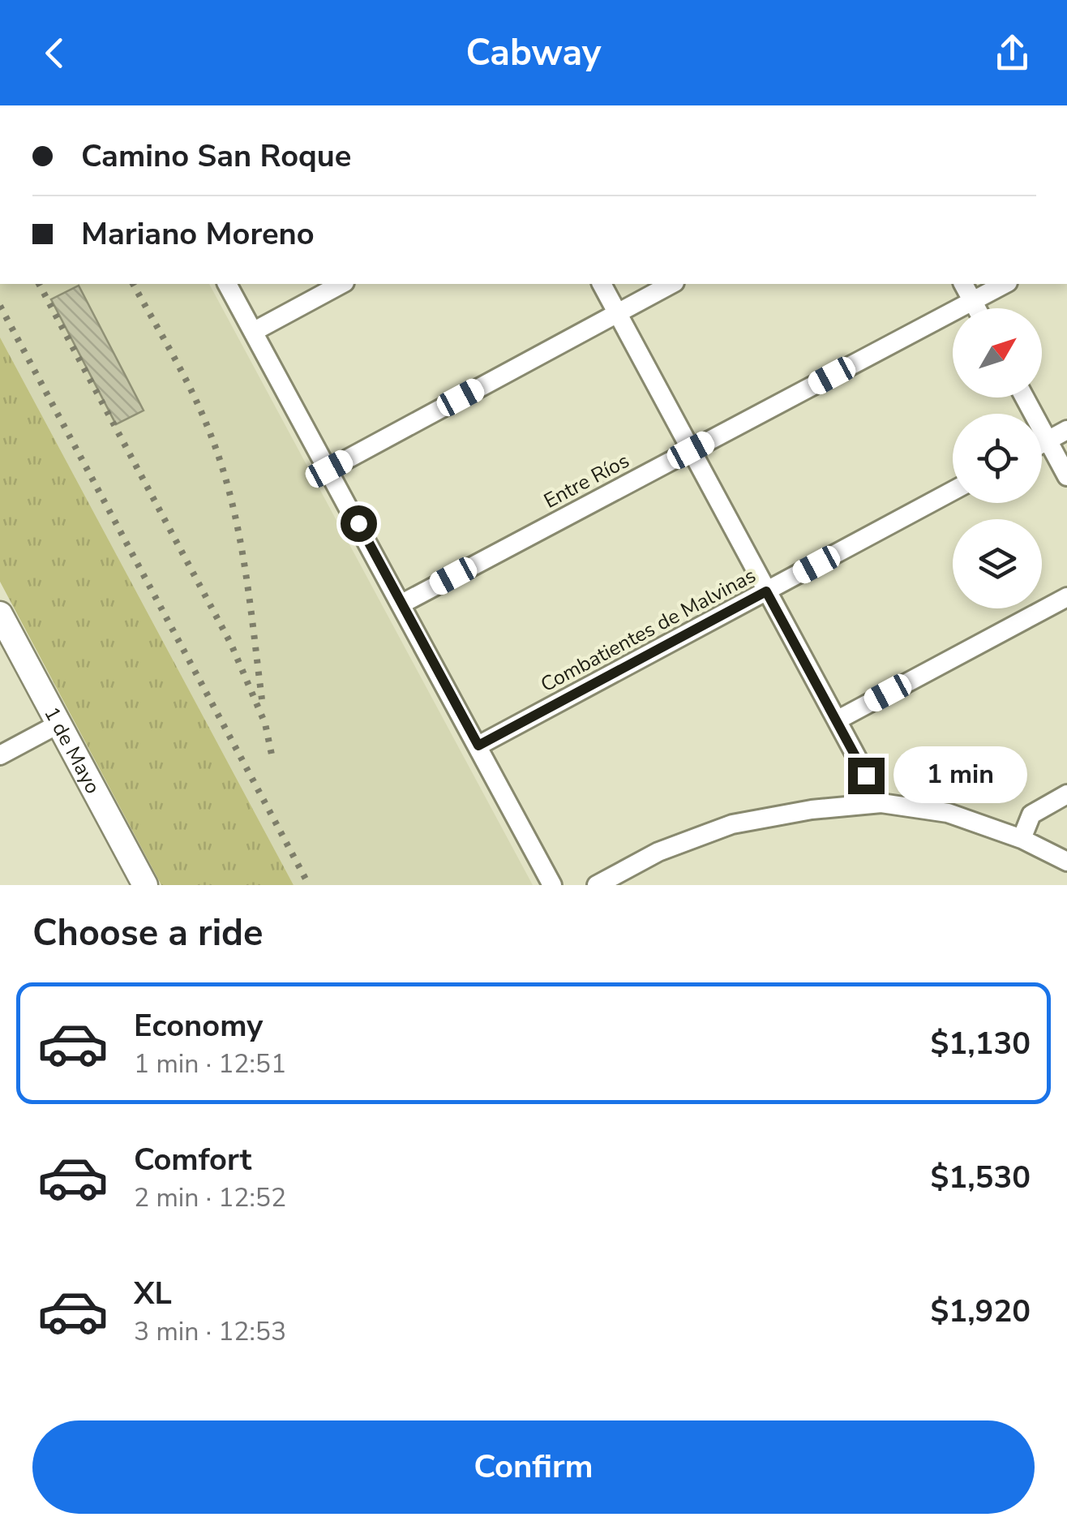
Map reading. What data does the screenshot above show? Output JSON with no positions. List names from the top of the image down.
{
  "streets": {
    "main road": ["1 de Mayo"],
    "street": ["Entre Ríos", "Combatientes de Malvinas"]
  },
  "north": "top right",
  "page": {
    "header": "Cabway",
    "banner": ["Camino San Roque", "Mariano Moreno"],
    "bubble": "1 min",
    "heading": "Choose a ride",
    "list": [
      {
        "name": "Economy",
        "note": "1 min · 12:51",
        "value": "$1,130"
      },
      {
        "name": "Comfort",
        "note": "2 min · 12:52",
        "value": "$1,530"
      },
      {
        "name": "XL",
        "note": "3 min · 12:53",
        "value": "$1,920"
      }
    ],
    "buttons": "Confirm"
  }
}
